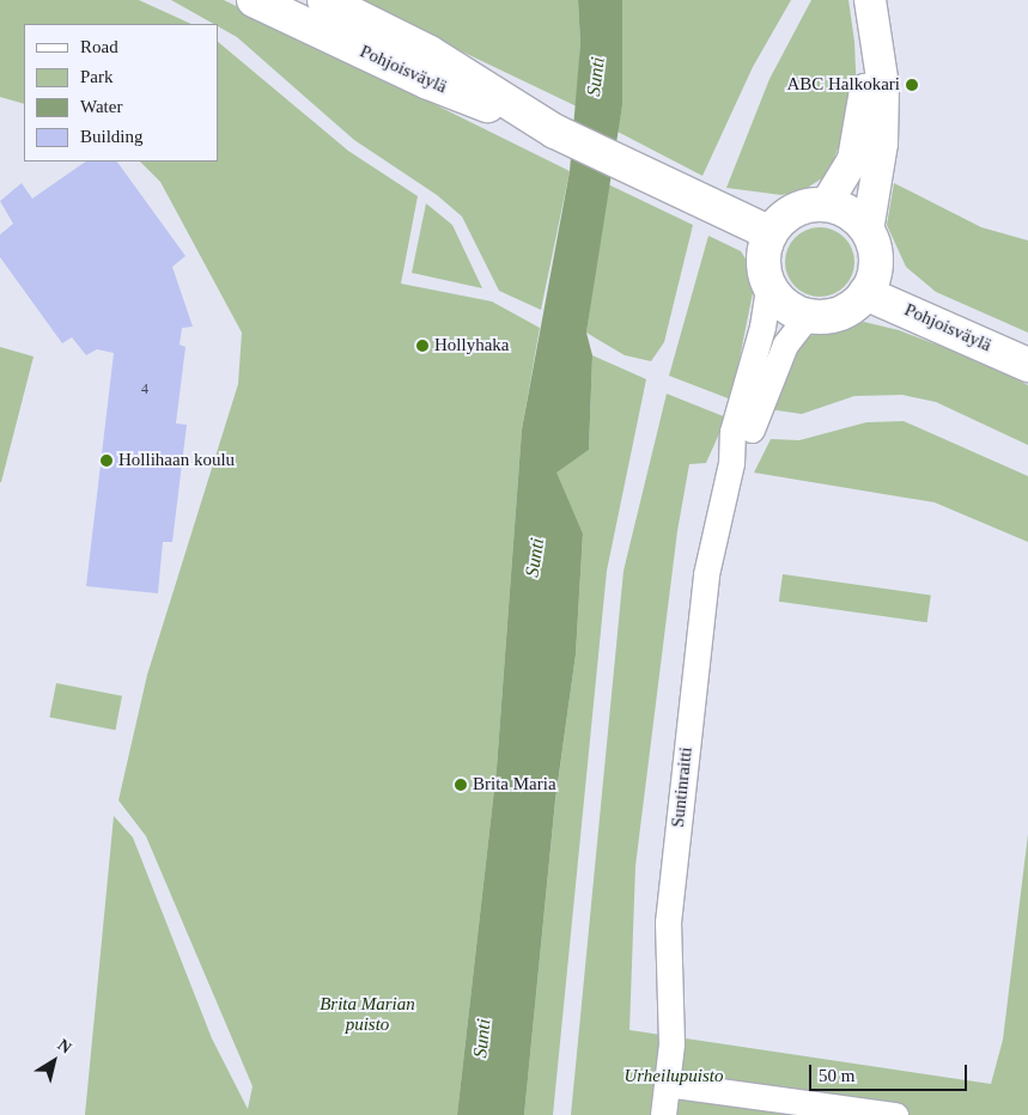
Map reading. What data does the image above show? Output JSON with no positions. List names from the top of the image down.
{
  "streets": {
    "main road": ["Pohjoisväylä"],
    "street": ["Suntinraitti"]
  },
  "crossings": [
    ["Pohjoisväylä", "Suntinraitti"]
  ],
  "water": ["Sunti"],
  "parks": ["Brita Marian puisto", "Urheilupuisto"],
  "places": [
    "ABC Halkokari",
    "Hollyhaka",
    "Hollihaan koulu",
    "Brita Maria"
  ],
  "house_numbers": ["4"],
  "legend": [
    "Road",
    "Park",
    "Water",
    "Building"
  ],
  "scale_bar": "50 m",
  "north": "top right"
}
